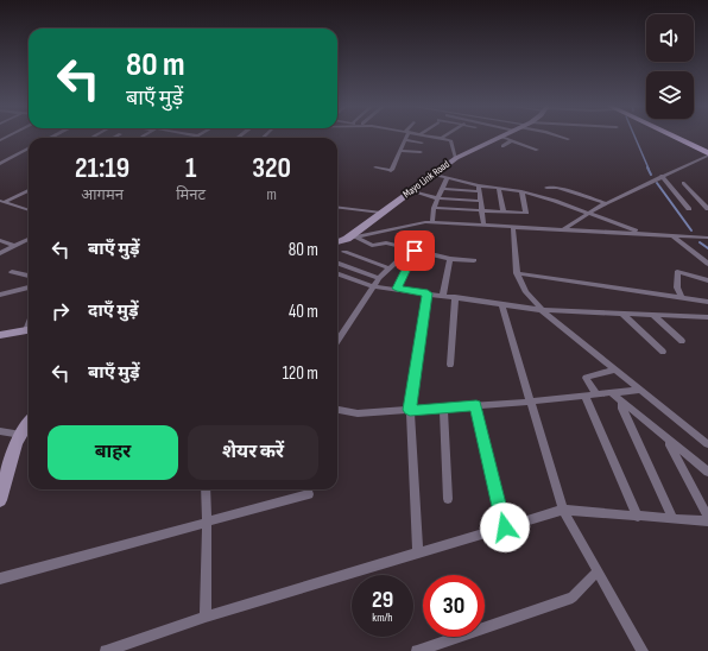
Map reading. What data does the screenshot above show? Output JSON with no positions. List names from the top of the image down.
{
  "streets": {
    "street": ["Mayo Link Road"]
  },
  "page": {
    "turn": ["80 m", "बाएँ मुड़ें"],
    "eta": [
      "21:19",
      "आगमन",
      "1",
      "मिनट",
      "320",
      "m"
    ],
    "list": [
      {
        "name": "बाएँ मुड़ें",
        "value": "80 m"
      },
      {
        "name": "दाएँ मुड़ें",
        "value": "40 m"
      },
      {
        "name": "बाएँ मुड़ें",
        "value": "120 m"
      }
    ],
    "buttons": ["बाहर", "शेयर करें"],
    "speed": "29 km/h",
    "limit": "30"
  }
}
